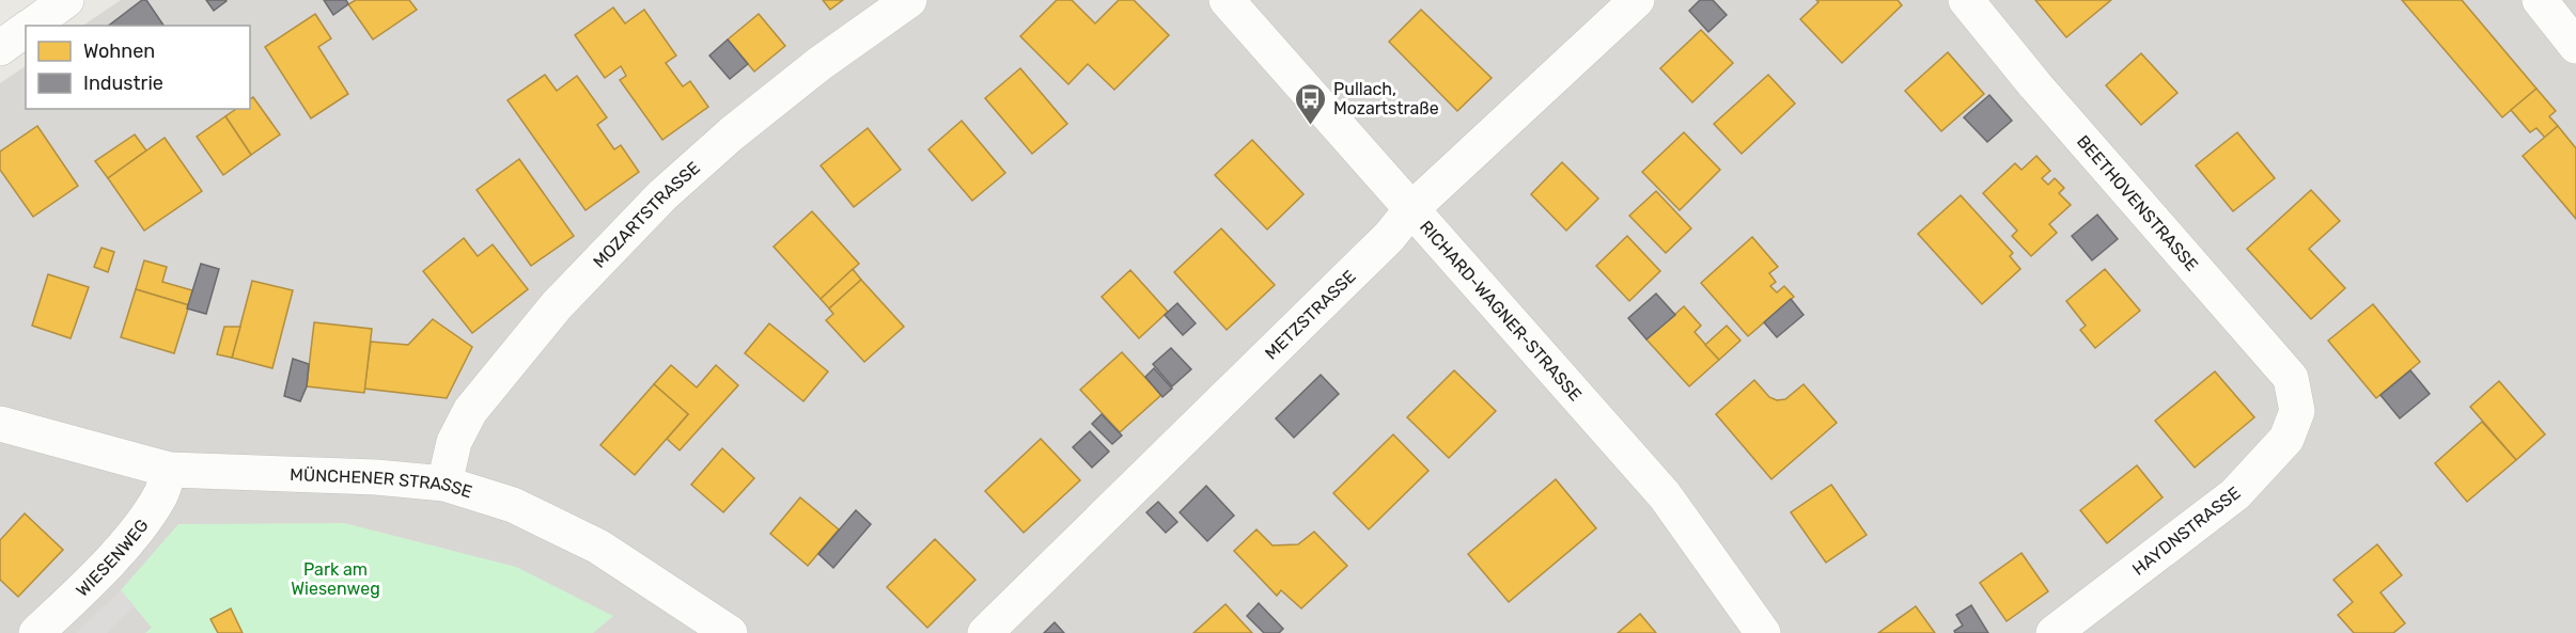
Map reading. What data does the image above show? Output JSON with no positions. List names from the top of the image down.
{
  "streets": {
    "street": [
      "BEETHOVENSTRASSE",
      "MOZARTSTRASSE",
      "RICHARD-WAGNER-STRASSE",
      "METZSTRASSE",
      "MÜNCHENER STRASSE",
      "HAYDNSTRASSE",
      "WIESENWEG"
    ]
  },
  "crossings": [
    ["BEETHOVENSTRASSE", "HAYDNSTRASSE"],
    ["MOZARTSTRASSE", "MÜNCHENER STRASSE"],
    ["RICHARD-WAGNER-STRASSE", "METZSTRASSE"],
    ["MÜNCHENER STRASSE", "WIESENWEG"]
  ],
  "parks": ["Park am Wiesenweg"],
  "places": {
    "bus stop": ["Pullach, Mozartstraße"]
  },
  "legend": ["Wohnen", "Industrie"]
}
